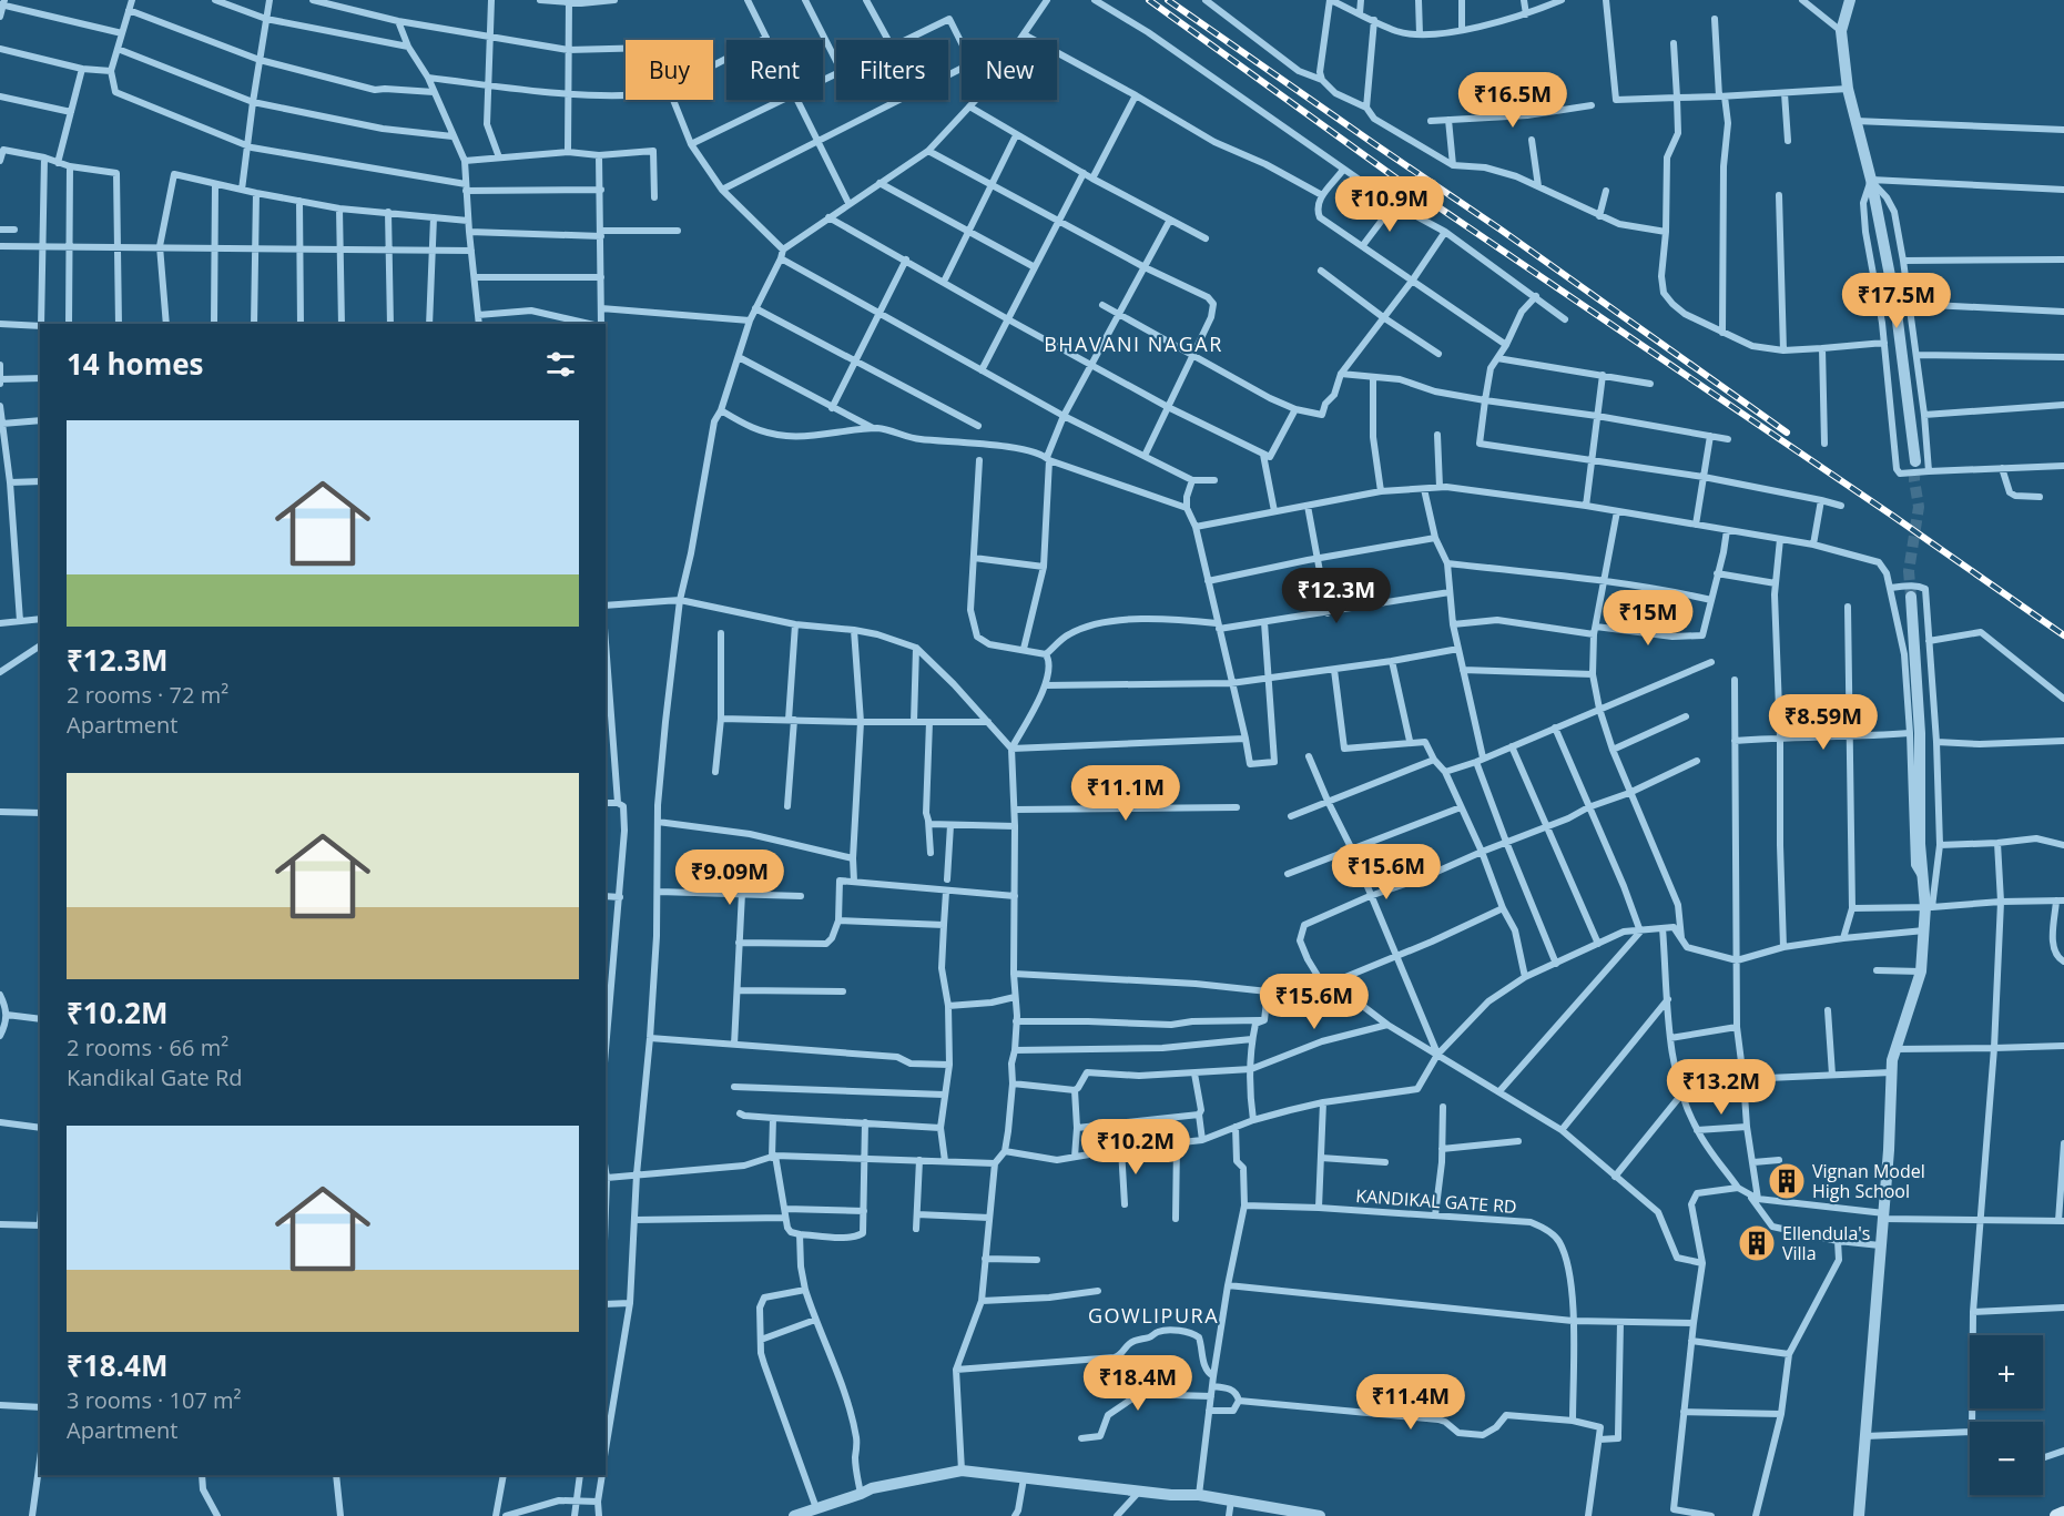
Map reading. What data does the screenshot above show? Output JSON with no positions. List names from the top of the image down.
{
  "streets": {
    "street": ["KANDIKAL GATE RD"]
  },
  "districts": ["BHAVANI NAGAR", "GOWLIPURA"],
  "places": {
    "building": ["Vignan Model High School", "Ellendula's Villa"]
  },
  "page": {
    "chip": [
      "Buy",
      "Rent",
      "Filters",
      "New"
    ],
    "price": [
      "₹16.5M",
      "₹10.9M",
      "₹17.5M",
      "₹12.3M",
      "₹15M",
      "₹8.59M",
      "₹11.1M",
      "₹15.6M",
      "₹9.09M",
      "₹15.6M",
      "₹13.2M",
      "₹10.2M",
      "₹18.4M",
      "₹11.4M"
    ],
    "heading": "14 homes",
    "list": [
      {
        "name": "₹12.3M",
        "note": "2 rooms · 72 m² · Apartment"
      },
      {
        "name": "₹10.2M",
        "note": "2 rooms · 66 m² · Kandikal Gate Rd"
      },
      {
        "name": "₹18.4M",
        "note": "3 rooms · 107 m² · Apartment"
      }
    ],
    "map_buttons": ["+", "−"]
  }
}
